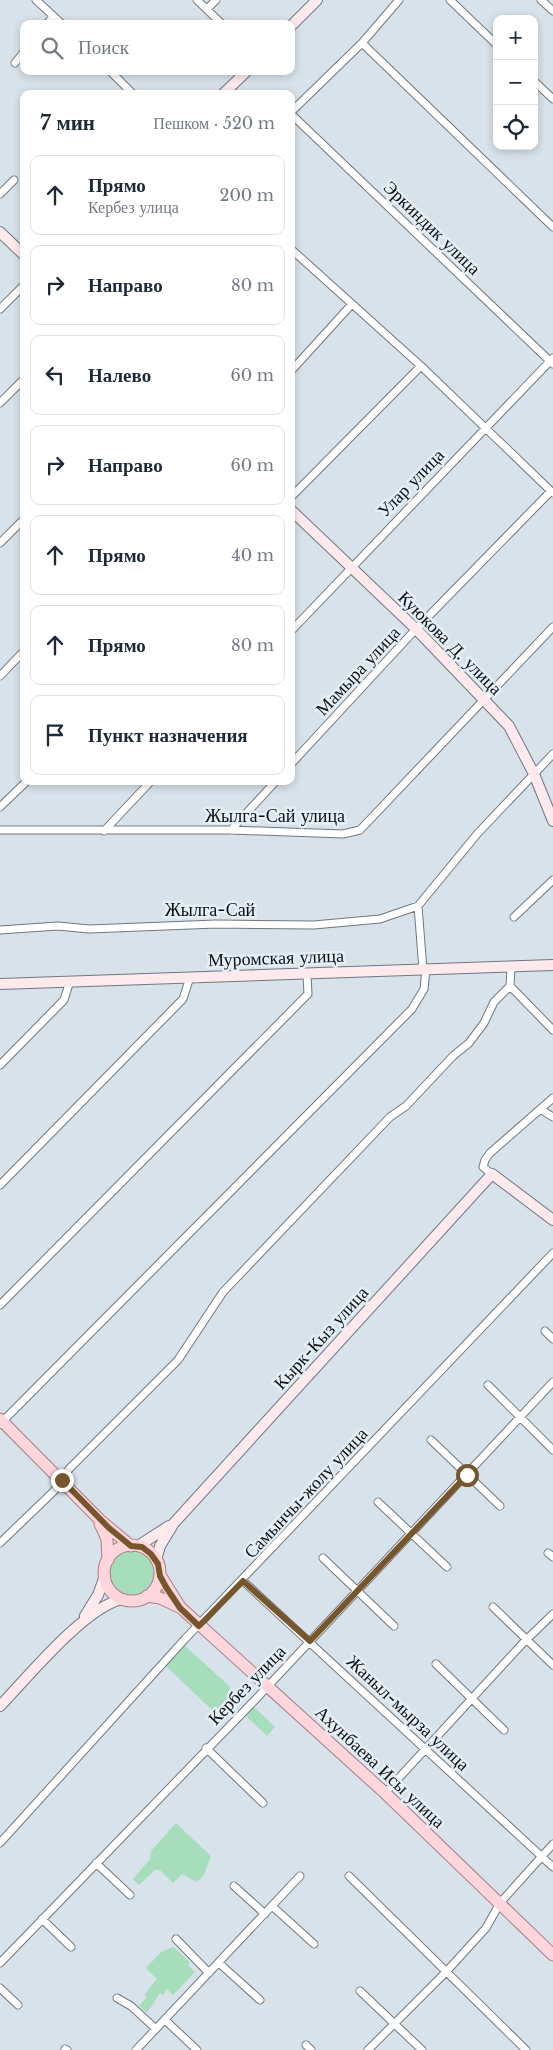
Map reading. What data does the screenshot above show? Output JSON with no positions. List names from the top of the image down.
{
  "streets": {
    "main road": ["Ахунбаева Исы улица"],
    "street": [
      "Эркиндик улица",
      "Улар улица",
      "Куюкова Д. улица",
      "Мамыра улица",
      "Жылга-Сай улица",
      "Жылга-Сай",
      "Муромская улица",
      "Кырк-Кыз улица",
      "Самынчы-жолу улица",
      "Кербез улица",
      "Жаныл-мырза улица"
    ]
  },
  "crossings": [
    ["Эркиндик улица", "Улар улица"],
    ["Улар улица", "Куюкова Д. улица"],
    ["Куюкова Д. улица", "Мамыра улица"],
    ["Куюкова Д. улица", "Жылга-Сай улица"],
    ["Кырк-Кыз улица", "Ахунбаева Исы улица"],
    ["Самынчы-жолу улица", "Жаныл-мырза улица"],
    ["Самынчы-жолу улица", "Ахунбаева Исы улица"],
    ["Кербез улица", "Жаныл-мырза улица"],
    ["Кербез улица", "Ахунбаева Исы улица"]
  ],
  "page": {
    "map_buttons": ["+", "−"],
    "search": "Поиск",
    "heading": ["7 мин", "Пешком · 520 m"],
    "list": [
      ["Прямо", "Кербез улица", "200 m"],
      ["Направо", "80 m"],
      ["Налево", "60 m"],
      ["Направо", "60 m"],
      ["Прямо", "40 m"],
      ["Прямо", "80 m"],
      "Пункт назначения"
    ]
  }
}
